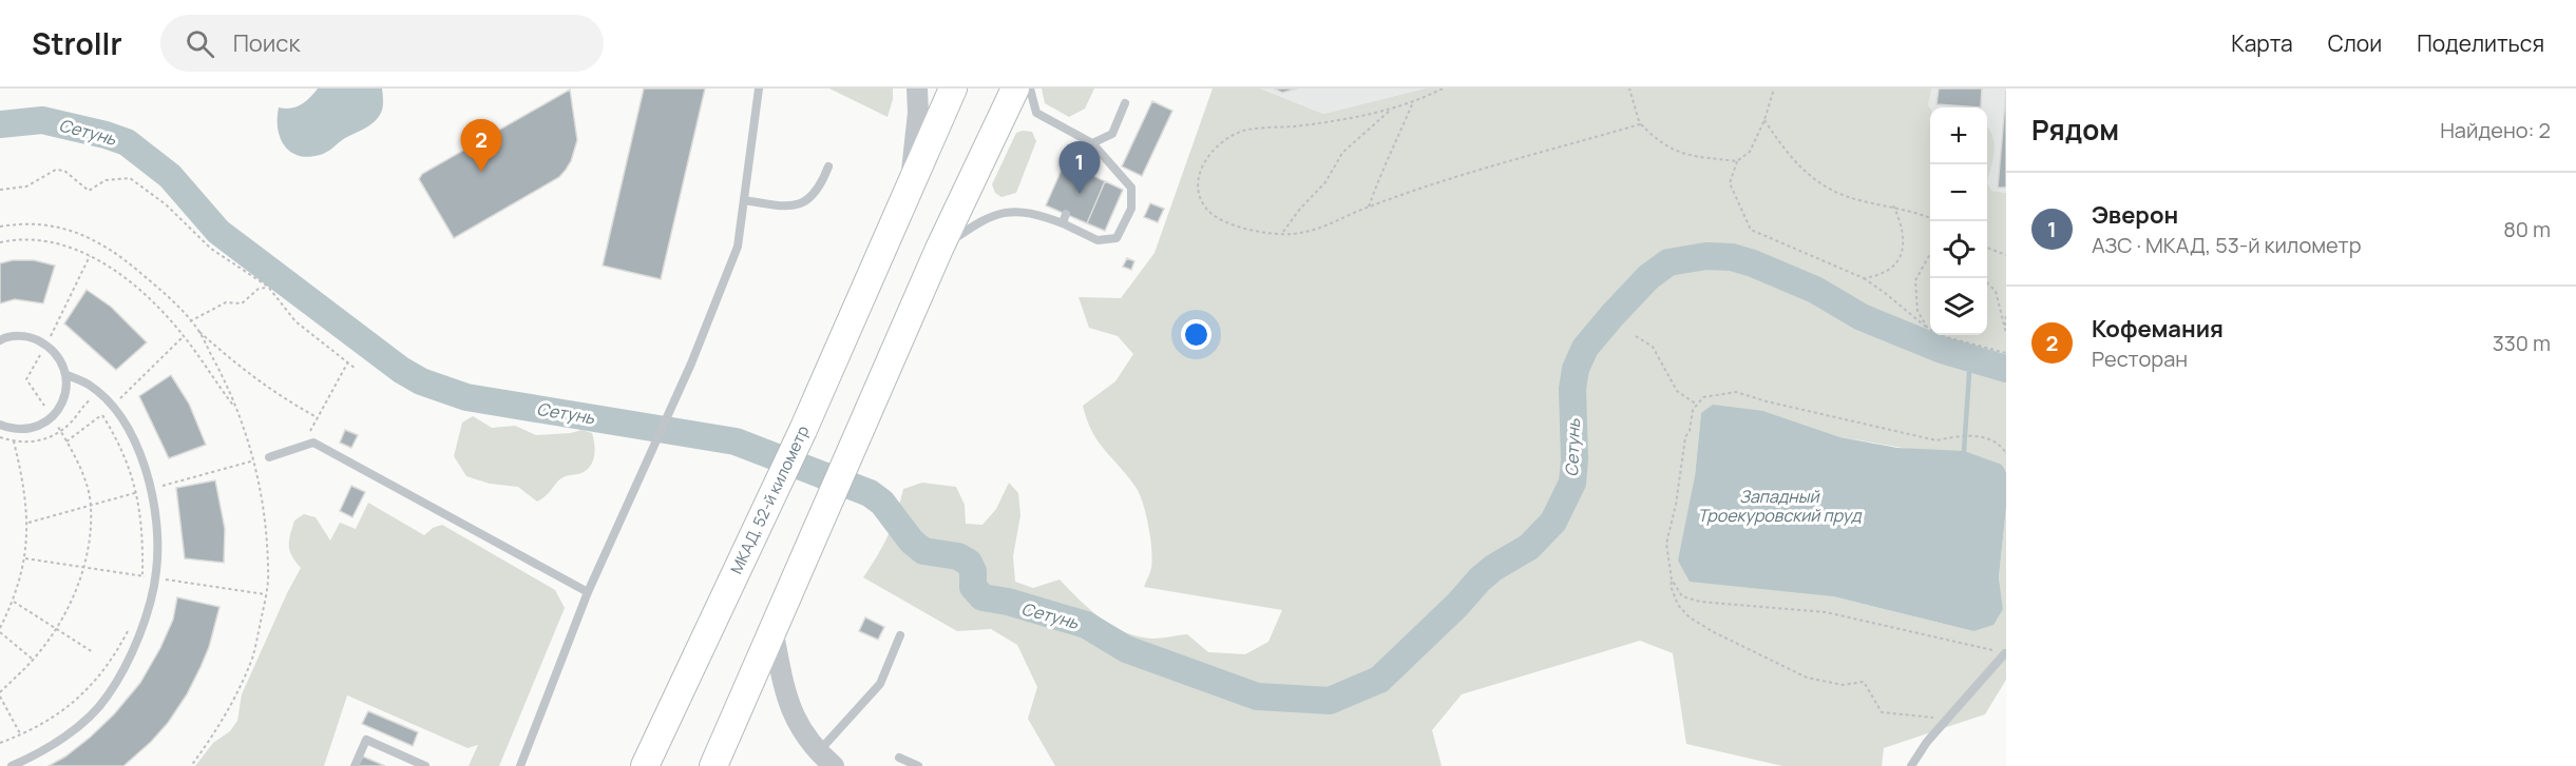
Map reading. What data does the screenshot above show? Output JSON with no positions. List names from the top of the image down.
{
  "streets": {
    "highway": ["МКАД, 52-й километр"]
  },
  "water": ["Сетунь", "Западный Троекуровский пруд"],
  "page": {
    "header": "Strollr",
    "search": "Поиск",
    "nav": ["Карта", "Слои", "Поделиться"],
    "heading": ["Рядом", "Найдено: 2"],
    "map_buttons": ["+", "−"],
    "pins": ["2", "1"],
    "list": [
      {
        "mark": "1",
        "name": "Эверон",
        "note": "АЗС · МКАД, 53-й километр",
        "value": "80 m"
      },
      {
        "mark": "2",
        "name": "Кофемания",
        "note": "Ресторан",
        "value": "330 m"
      }
    ]
  }
}
